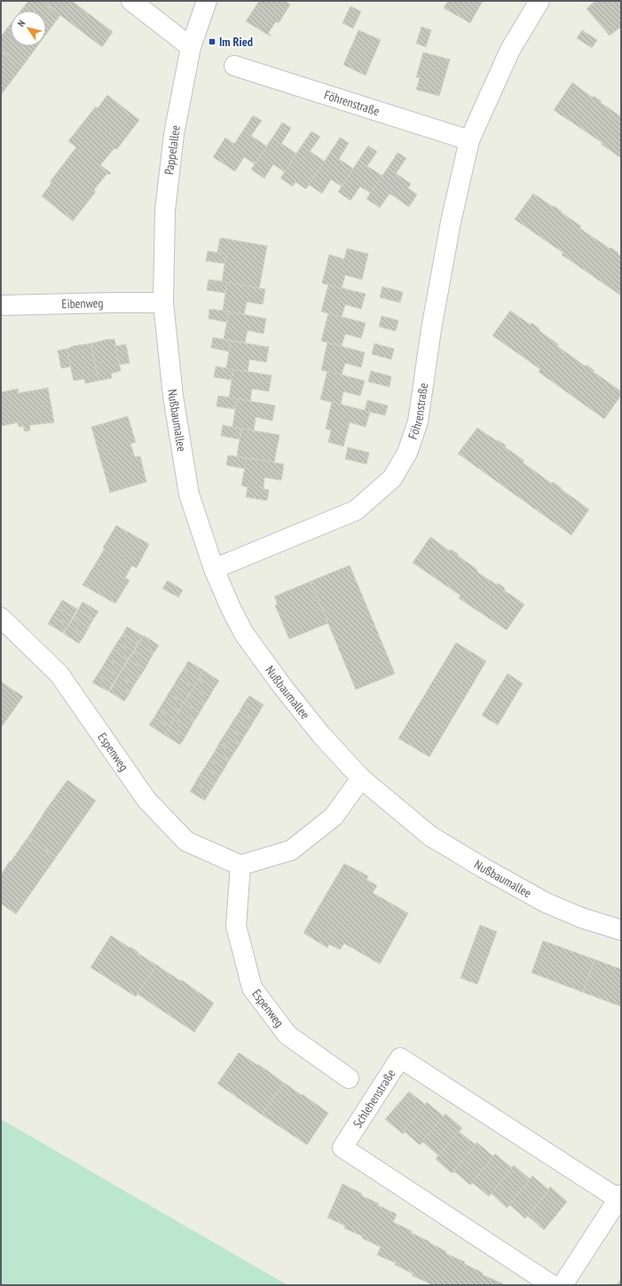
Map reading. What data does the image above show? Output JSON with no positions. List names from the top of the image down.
{
  "streets": {
    "street": [
      "Föhrenstraße",
      "Pappelallee",
      "Eibenweg",
      "Nußbaumallee",
      "Espenweg",
      "Schlehenstraße"
    ]
  },
  "crossings": [
    ["Föhrenstraße", "Nußbaumallee"],
    ["Pappelallee", "Eibenweg"],
    ["Pappelallee", "Nußbaumallee"],
    ["Eibenweg", "Nußbaumallee"]
  ],
  "places": {
    "transit": ["Im Ried"]
  },
  "north": "top left"
}
